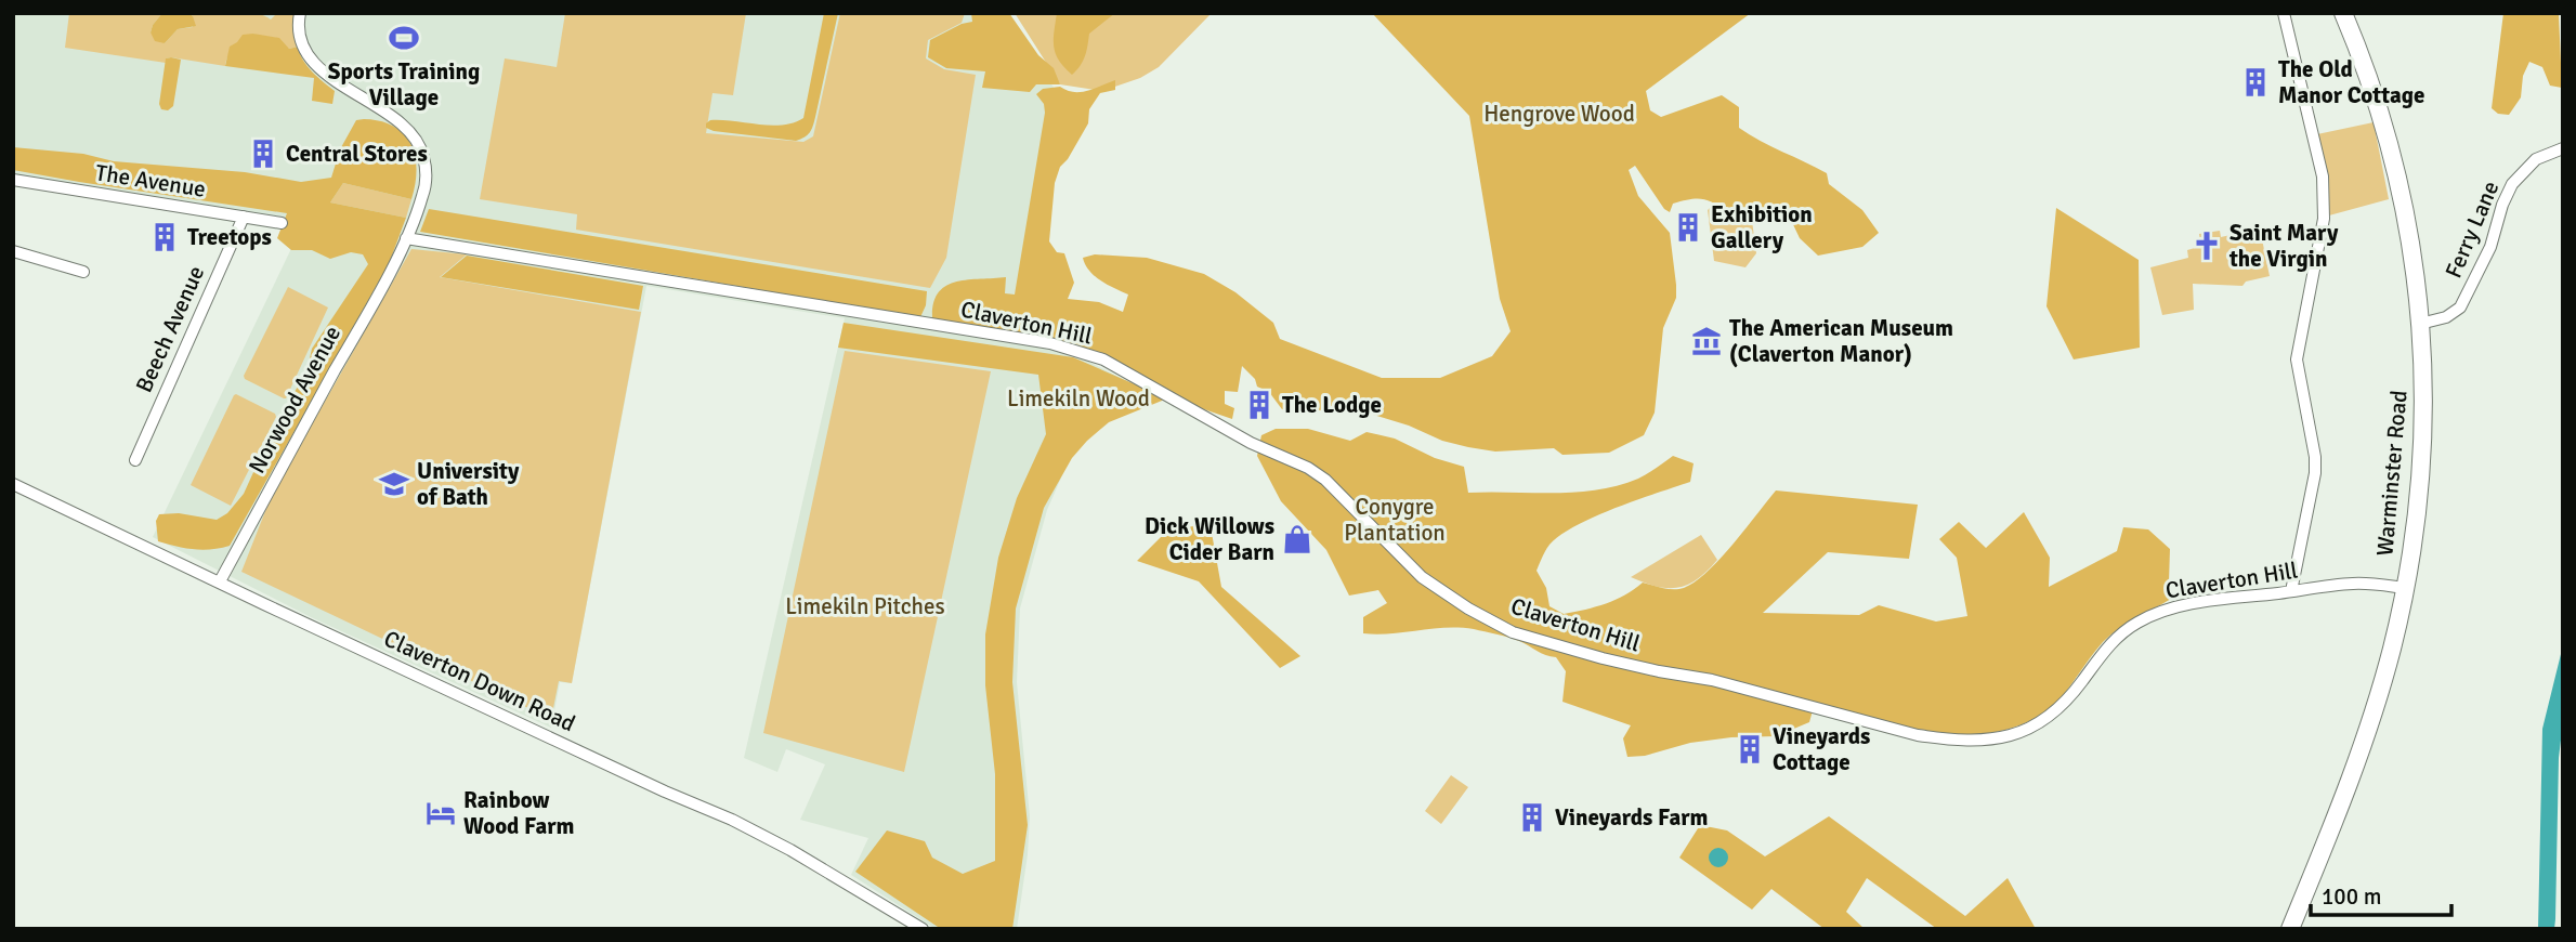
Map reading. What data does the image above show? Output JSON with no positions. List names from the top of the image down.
{
  "streets": {
    "highway": ["Warminster Road"],
    "street": [
      "The Avenue",
      "Ferry Lane",
      "Claverton Hill",
      "Beech Avenue",
      "Norwood Avenue",
      "Claverton Down Road"
    ]
  },
  "crossings": [
    ["The Avenue", "Beech Avenue"],
    ["Ferry Lane", "Warminster Road"],
    ["Claverton Hill", "Norwood Avenue"],
    ["Claverton Hill", "Warminster Road"],
    ["Norwood Avenue", "Claverton Down Road"]
  ],
  "parks": [
    "Hengrove Wood",
    "Limekiln Wood",
    "Conygre Plantation",
    "Limekiln Pitches"
  ],
  "places": {
    "sports": ["Sports Training Village"],
    "building": [
      "The Old Manor Cottage",
      "Central Stores",
      "Exhibition Gallery",
      "Treetops",
      "The Lodge",
      "Vineyards Cottage",
      "Vineyards Farm"
    ],
    "church": ["Saint Mary the Virgin"],
    "museum": ["The American Museum (Claverton Manor)"],
    "school or university": ["University of Bath"],
    "shop": ["Dick Willows Cider Barn"],
    "hotel": ["Rainbow Wood Farm"]
  },
  "scale_bar": "100 m"
}
